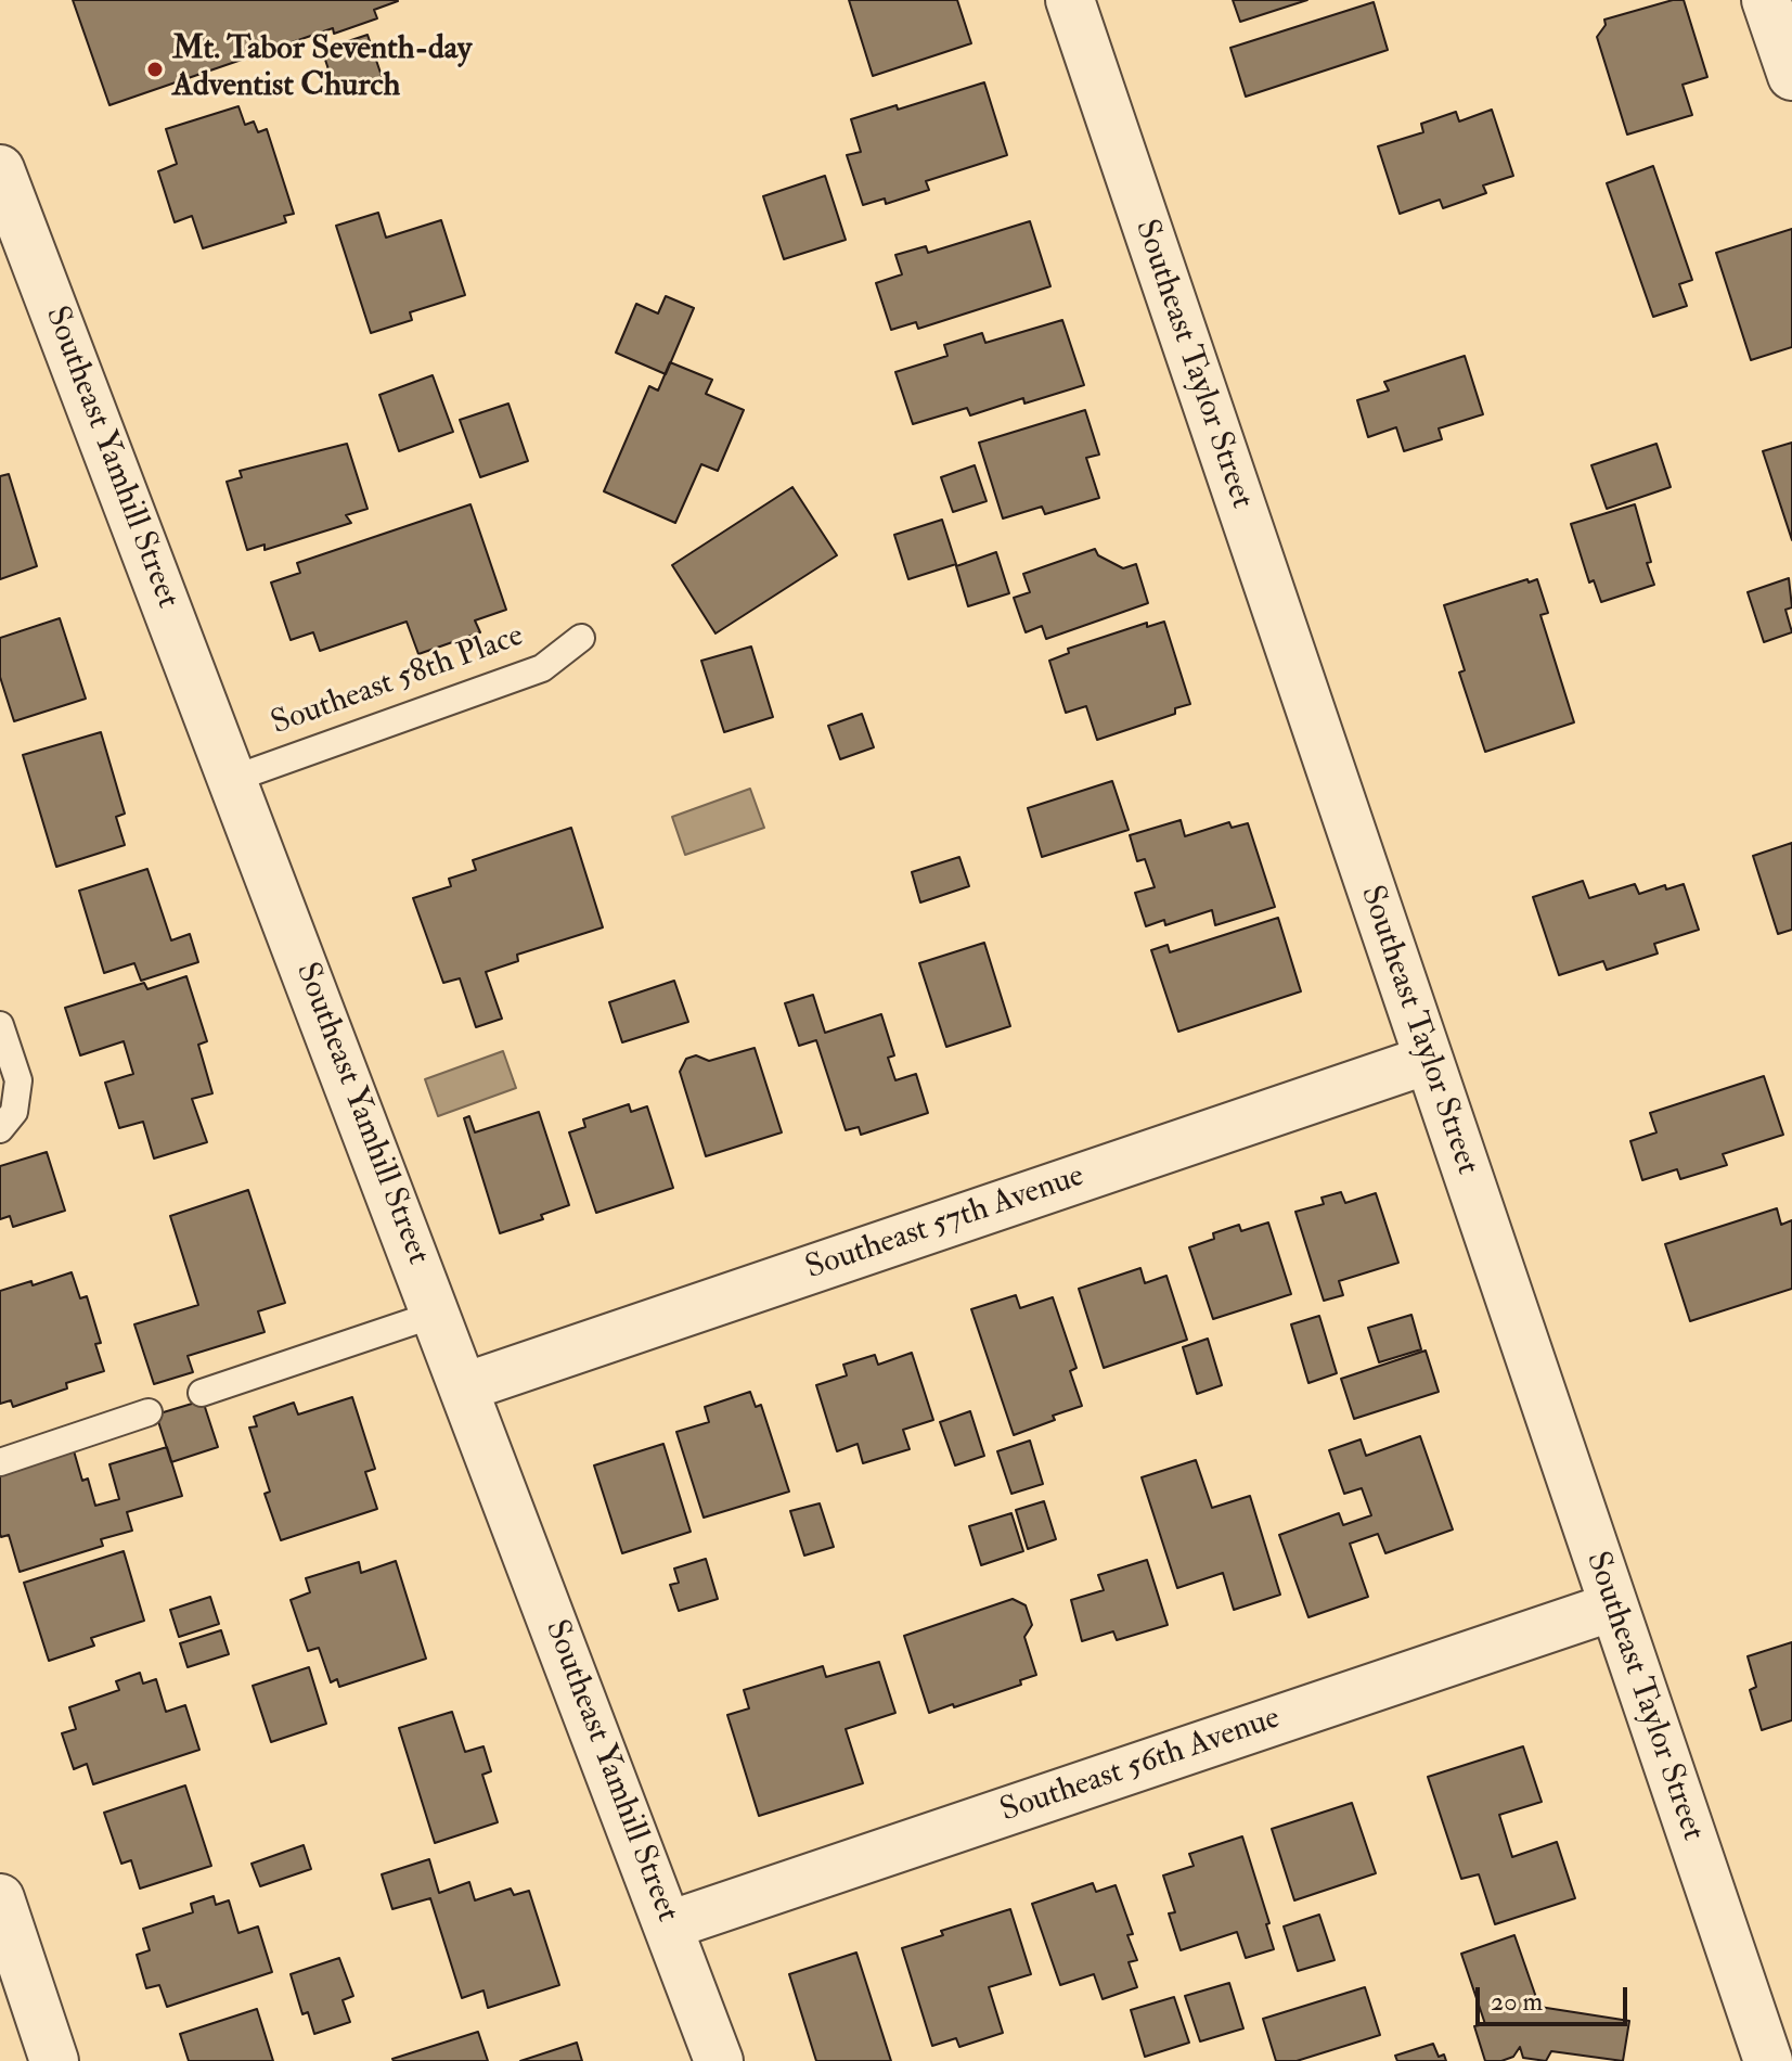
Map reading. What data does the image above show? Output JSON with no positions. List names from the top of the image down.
{
  "streets": {
    "street": [
      "Southeast Taylor Street",
      "Southeast Yamhill Street",
      "Southeast 57th Avenue",
      "Southeast 56th Avenue"
    ],
    "lane": ["Southeast 58th Place"]
  },
  "crossings": [
    ["Southeast Taylor Street", "Southeast 57th Avenue"],
    ["Southeast Taylor Street", "Southeast 56th Avenue"],
    ["Southeast Yamhill Street", "Southeast 58th Place"],
    ["Southeast Yamhill Street", "Southeast 57th Avenue"],
    ["Southeast Yamhill Street", "Southeast 56th Avenue"]
  ],
  "places": ["Mt. Tabor Seventh-day Adventist Church"],
  "scale_bar": "20 m"
}
